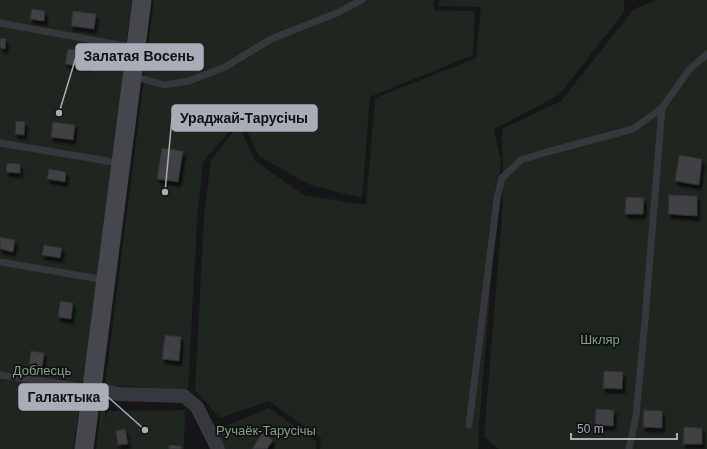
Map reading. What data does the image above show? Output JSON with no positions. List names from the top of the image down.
{
  "parks": ["Шкляр", "Доблесць", "Ручаёк-Тарусічы"],
  "places": ["Залатая Восень", "Ураджай-Тарусічы", "Галактыка"],
  "scale_bar": "50 m"
}
